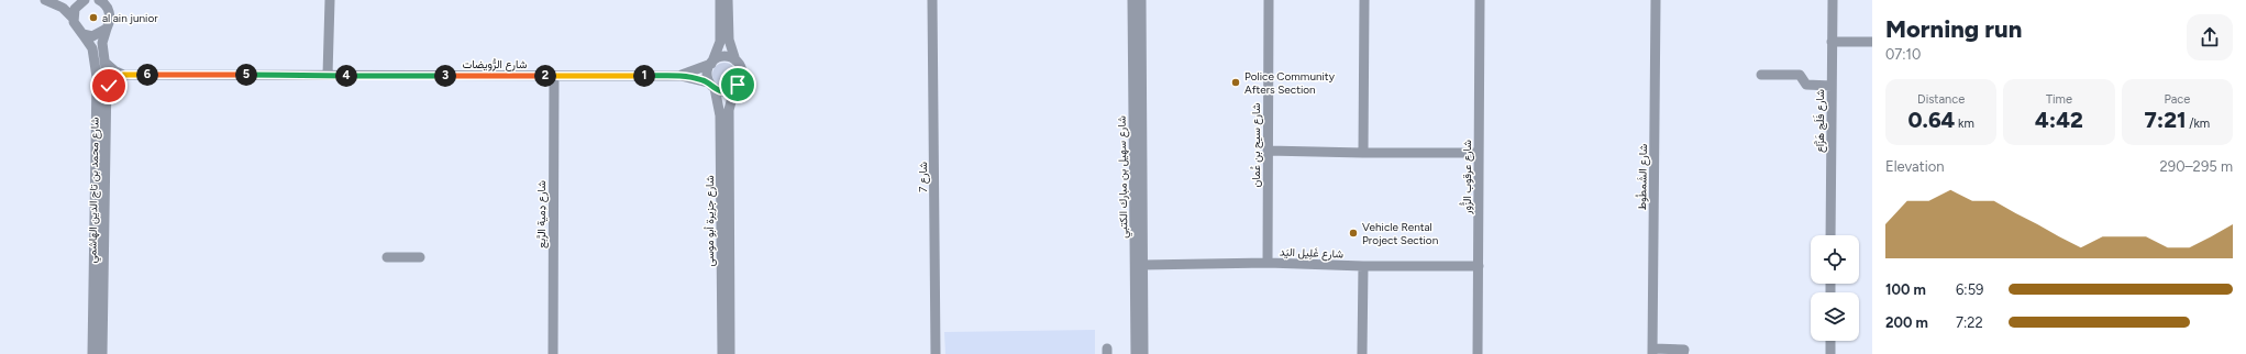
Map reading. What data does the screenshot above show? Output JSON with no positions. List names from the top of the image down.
{
  "streets": {
    "street": [
      "شارع الرُّويضات",
      "شارع فَلَج هَزَّاع",
      "شارع سيح بن عُمان",
      "شارع 7",
      "شارع سهيل بن مبارك الكتبي",
      "شارع عرقوب الزُّور",
      "شارع الشَمطُوط",
      "شارع محمد بن تاج الدين الهاشمي",
      "شارع دِمية الرَّبع",
      "شارع جزيرة أبو موسى",
      "شارع غَلِيل اليَد"
    ]
  },
  "crossings": [
    ["شارع الرُّويضات", "شارع دِمية الرَّبع"],
    ["شارع الرُّويضات", "شارع جزيرة أبو موسى"],
    ["شارع سيح بن عُمان", "شارع غَلِيل اليَد"],
    ["شارع سهيل بن مبارك الكتبي", "شارع غَلِيل اليَد"],
    ["شارع عرقوب الزُّور", "شارع غَلِيل اليَد"]
  ],
  "places": ["al ain junior", "Police Community Afters Section", "Vehicle Rental Project Section"],
  "page": {
    "heading": ["Morning run", "07:10"],
    "pins": [
      "5",
      "6",
      "1",
      "2",
      "3",
      "4"
    ],
    "stats": [
      ["Distance", "0.64 km"],
      ["Time", "4:42"],
      ["Pace", "7:21 /km"]
    ],
    "chart": ["Elevation", "290–295 m"],
    "list": [
      {
        "name": "100 m",
        "note": "6:59"
      },
      {
        "name": "200 m",
        "note": "7:22"
      }
    ]
  }
}
